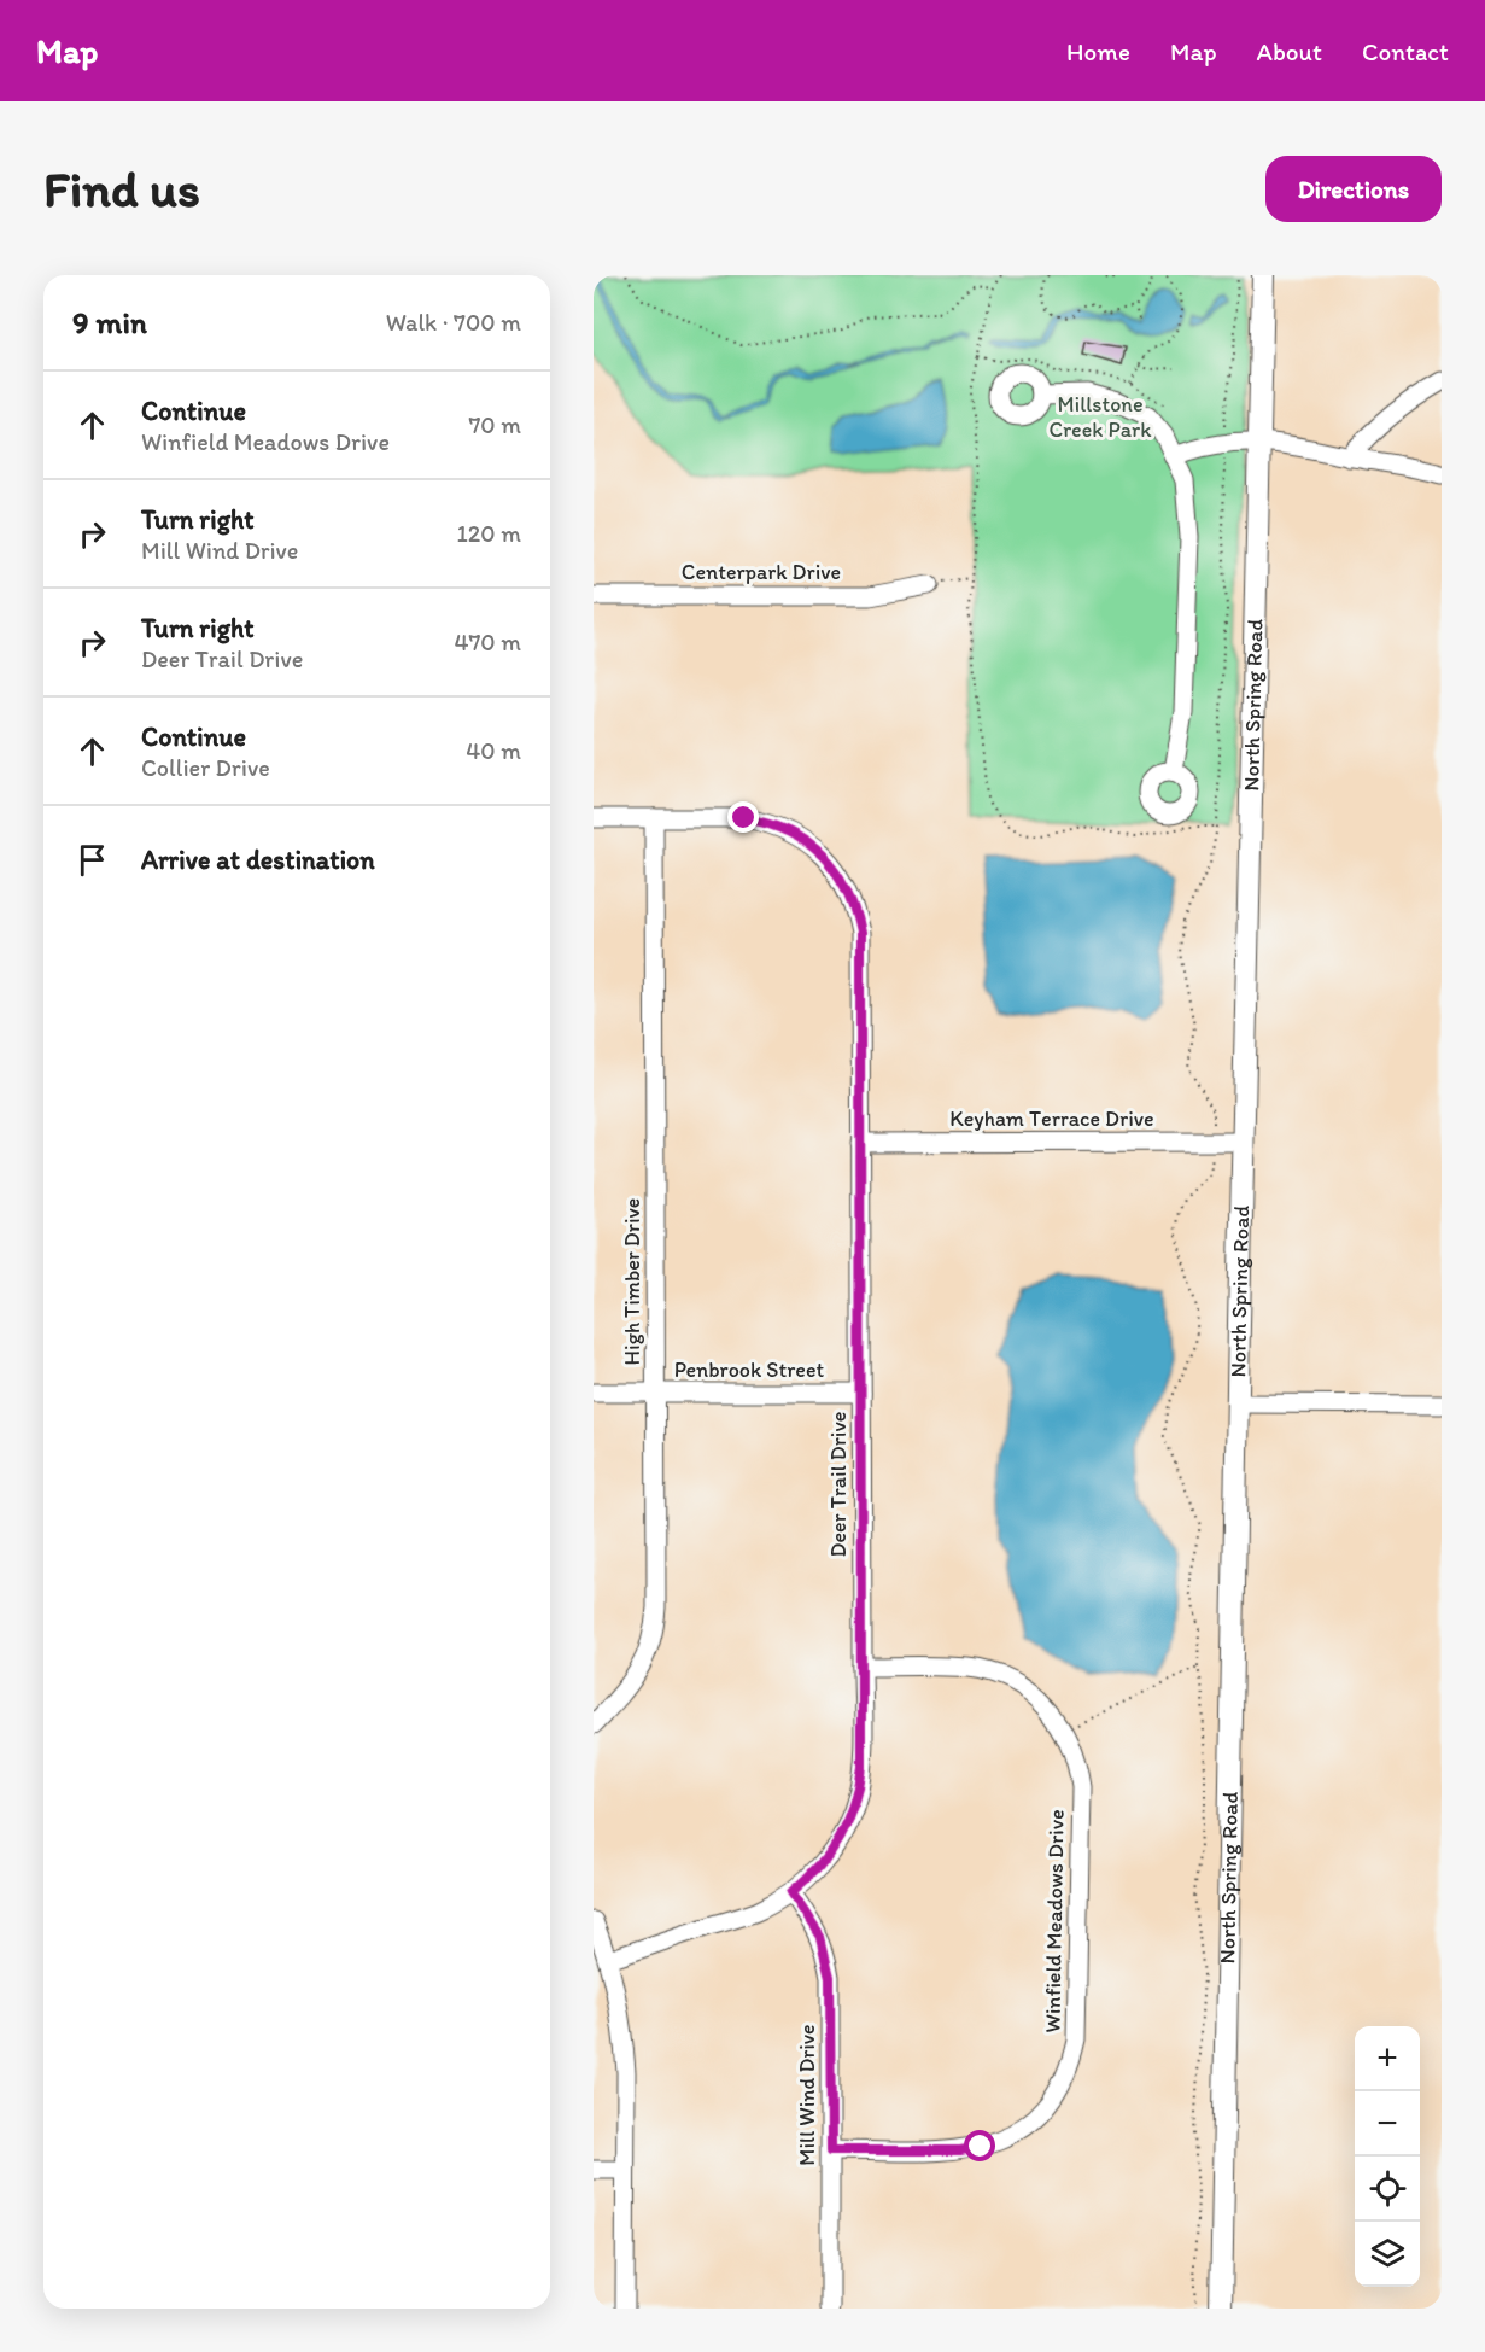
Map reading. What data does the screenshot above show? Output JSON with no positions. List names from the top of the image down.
{
  "streets": {
    "main road": ["North Spring Road"],
    "street": [
      "Centerpark Drive",
      "Keyham Terrace Drive",
      "High Timber Drive",
      "Penbrook Street",
      "Deer Trail Drive",
      "Winfield Meadows Drive",
      "Mill Wind Drive"
    ]
  },
  "crossings": [
    ["North Spring Road", "Keyham Terrace Drive"],
    ["Keyham Terrace Drive", "Deer Trail Drive"],
    ["High Timber Drive", "Penbrook Street"],
    ["High Timber Drive", "Deer Trail Drive"],
    ["Penbrook Street", "Deer Trail Drive"],
    ["Deer Trail Drive", "Winfield Meadows Drive"],
    ["Deer Trail Drive", "Mill Wind Drive"],
    ["Winfield Meadows Drive", "Mill Wind Drive"]
  ],
  "parks": ["Millstone Creek Park"],
  "page": {
    "header": "Map",
    "nav": [
      "Home",
      "Map",
      "About",
      "Contact"
    ],
    "buttons": "Directions",
    "title": "Find us",
    "heading": ["9 min", "Walk · 700 m"],
    "list": [
      ["Continue", "Winfield Meadows Drive", "70 m"],
      ["Turn right", "Mill Wind Drive", "120 m"],
      ["Turn right", "Deer Trail Drive", "470 m"],
      ["Continue", "Collier Drive", "40 m"],
      "Arrive at destination"
    ],
    "map_buttons": ["+", "−"]
  }
}
